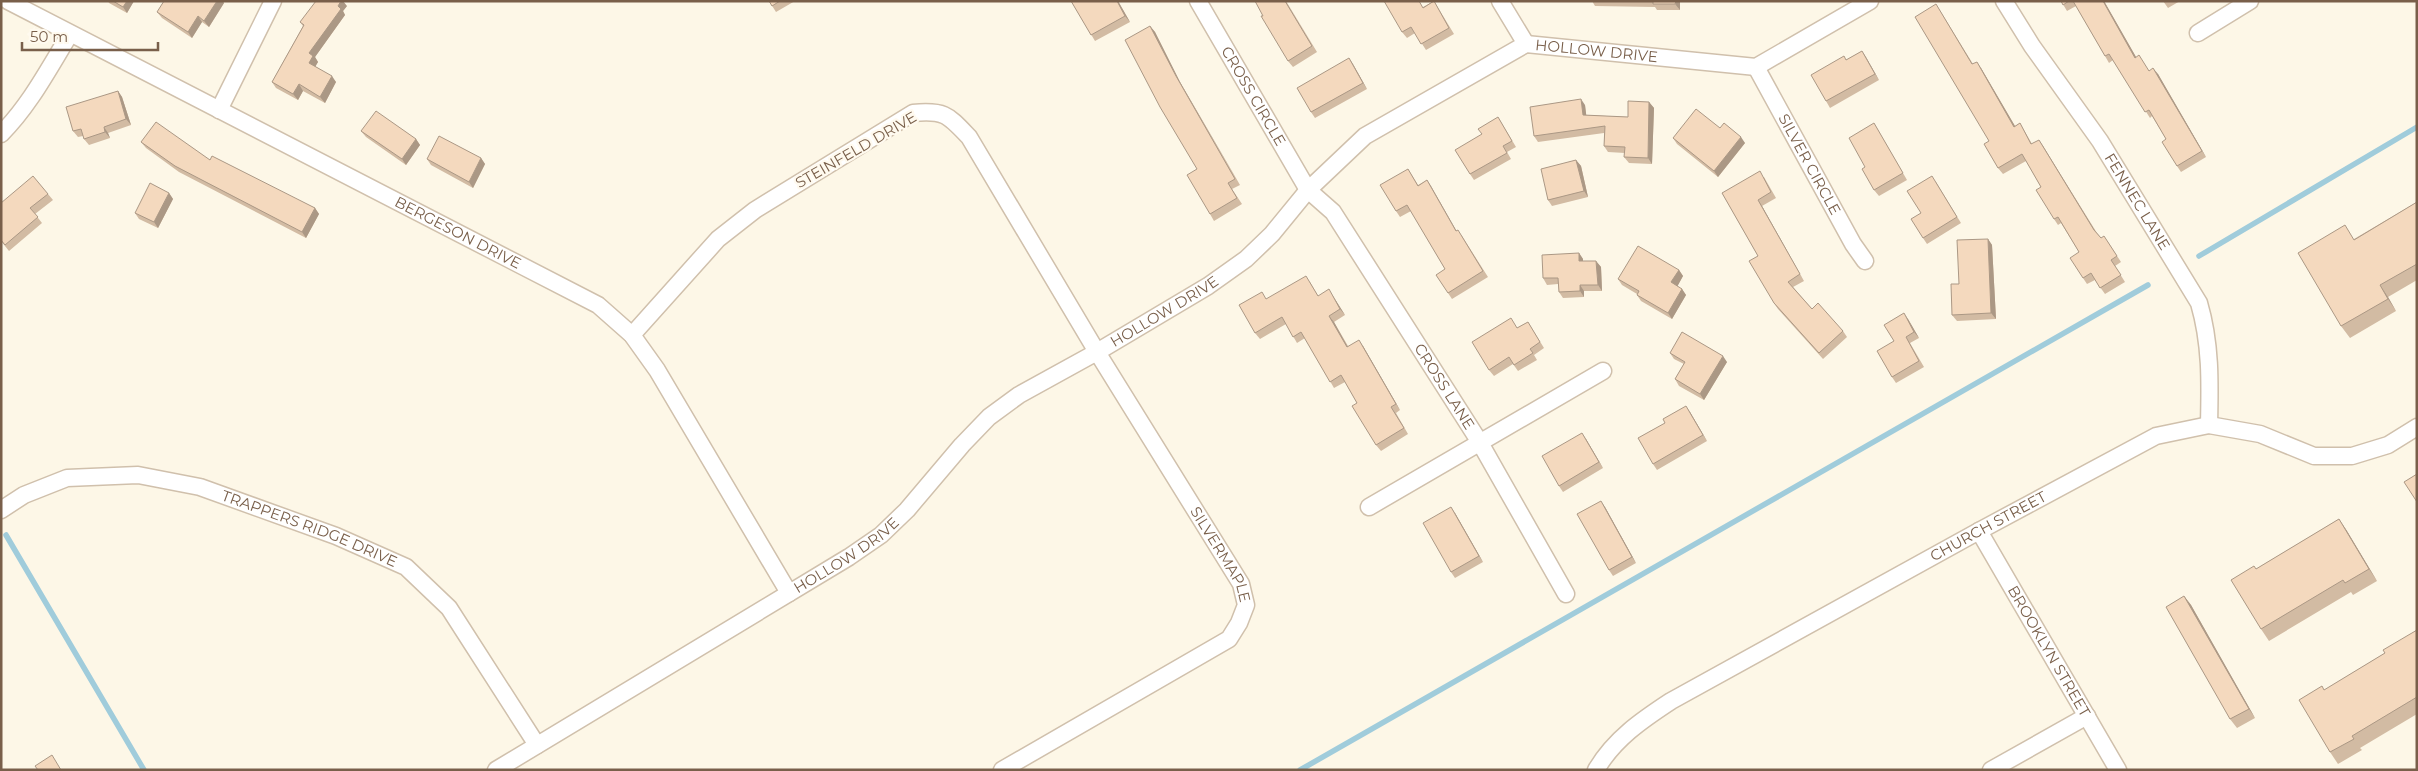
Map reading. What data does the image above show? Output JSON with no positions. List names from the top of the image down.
{
  "streets": {
    "street": [
      "HOLLOW DRIVE",
      "CROSS CIRCLE",
      "STEINFELD DRIVE",
      "SILVER CIRCLE",
      "FENNEC LANE",
      "BERGESON DRIVE",
      "CROSS LANE",
      "CHURCH STREET",
      "TRAPPERS RIDGE DRIVE",
      "SILVERMAPLE",
      "BROOKLYN STREET"
    ]
  },
  "crossings": [
    ["HOLLOW DRIVE", "CROSS CIRCLE"],
    ["HOLLOW DRIVE", "STEINFELD DRIVE"],
    ["HOLLOW DRIVE", "SILVER CIRCLE"],
    ["HOLLOW DRIVE", "BERGESON DRIVE"],
    ["HOLLOW DRIVE", "CROSS LANE"],
    ["HOLLOW DRIVE", "TRAPPERS RIDGE DRIVE"],
    ["HOLLOW DRIVE", "SILVERMAPLE"],
    ["CROSS CIRCLE", "CROSS LANE"],
    ["STEINFELD DRIVE", "BERGESON DRIVE"],
    ["STEINFELD DRIVE", "SILVERMAPLE"],
    ["FENNEC LANE", "CHURCH STREET"],
    ["CHURCH STREET", "BROOKLYN STREET"]
  ],
  "scale_bar": "50 m"
}
